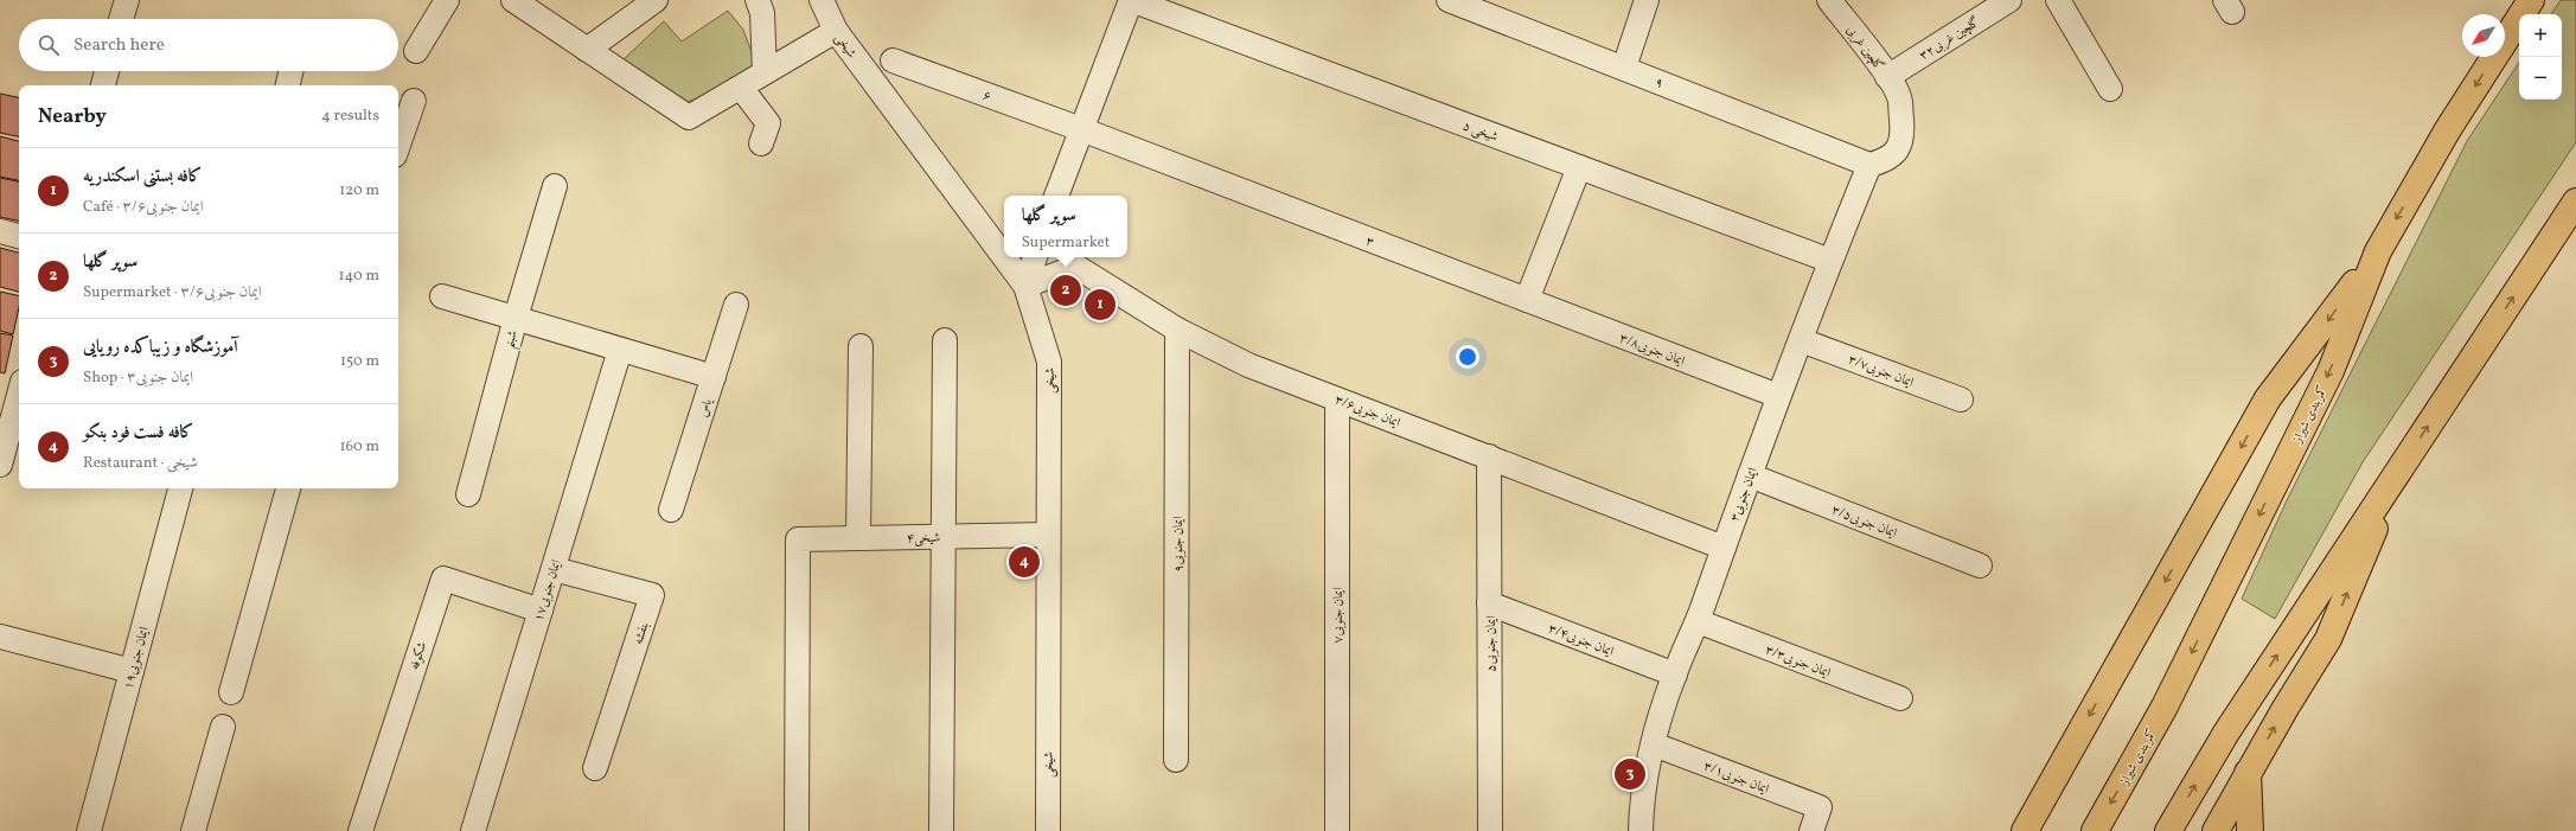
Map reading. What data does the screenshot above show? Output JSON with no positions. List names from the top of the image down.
{
  "streets": {
    "highway": ["کمربندی شیراز"],
    "street": [
      "گلچین غربی۳۲",
      "شیخی",
      "گلچین غربی",
      "۹",
      "۶",
      "شیخی ۵",
      "۳",
      "شبنم",
      "ایمان جنوبی۳/۸",
      "ایمان جنوبی۳/۷",
      "یاس",
      "ایمان جنوبی۳/۶",
      "ایمان جنوبی۳",
      "ایمان جنوبی۳/۵",
      "شیخی۴",
      "ایمان جنوبی۹",
      "ایمان جنوبی۱۷",
      "ایمان جنوبی۷",
      "بنفشه",
      "ایمان جنوبی۳/۴",
      "ایمان جنوبی۵",
      "شکوفه",
      "ایمان جنوبی۱۹",
      "ایمان جنوبی۳/۳",
      "ایمان جنوبی۳/۱"
    ]
  },
  "crossings": [
    ["گلچین غربی۳۲", "گلچین غربی"],
    ["شیخی", "ایمان جنوبی۳/۶"],
    ["شیخی", "شیخی۴"],
    ["۹", "ایمان جنوبی۳"],
    ["۶", "۳"],
    ["شیخی ۵", "ایمان جنوبی۳"],
    ["۳", "ایمان جنوبی۳/۸"],
    ["ایمان جنوبی۳/۸", "ایمان جنوبی۳"],
    ["ایمان جنوبی۳/۷", "ایمان جنوبی۳"],
    ["ایمان جنوبی۳/۶", "ایمان جنوبی۳"],
    ["ایمان جنوبی۳/۶", "ایمان جنوبی۹"],
    ["ایمان جنوبی۳/۶", "ایمان جنوبی۷"],
    ["ایمان جنوبی۳/۶", "ایمان جنوبی۵"],
    ["ایمان جنوبی۳", "ایمان جنوبی۳/۵"],
    ["ایمان جنوبی۳", "ایمان جنوبی۳/۴"],
    ["ایمان جنوبی۳", "ایمان جنوبی۳/۳"],
    ["ایمان جنوبی۳", "ایمان جنوبی۳/۱"],
    ["ایمان جنوبی۱۷", "بنفشه"],
    ["ایمان جنوبی۱۷", "شکوفه"],
    ["ایمان جنوبی۳/۴", "ایمان جنوبی۵"]
  ],
  "north": "bottom left",
  "page": {
    "map_buttons": ["+", "−"],
    "search": "Search here",
    "heading": ["Nearby", "4 results"],
    "list": [
      {
        "mark": "1",
        "name": "کافه بستنی اسکندریه",
        "note": "Café · ایمان جنوبی۳/۶",
        "value": "120 m"
      },
      {
        "mark": "2",
        "name": "سوپر گلها",
        "note": "Supermarket · ایمان جنوبی۳/۶",
        "value": "140 m"
      },
      {
        "mark": "3",
        "name": "آموزشگاه و زیباکده رویایی",
        "note": "Shop · ایمان جنوبی۳",
        "value": "150 m"
      },
      {
        "mark": "4",
        "name": "کافه فست فود بنکو",
        "note": "Restaurant · شیخی",
        "value": "160 m"
      }
    ],
    "popup": ["سوپر گلها", "Supermarket"],
    "pins": [
      "2",
      "1",
      "4",
      "3"
    ]
  }
}
